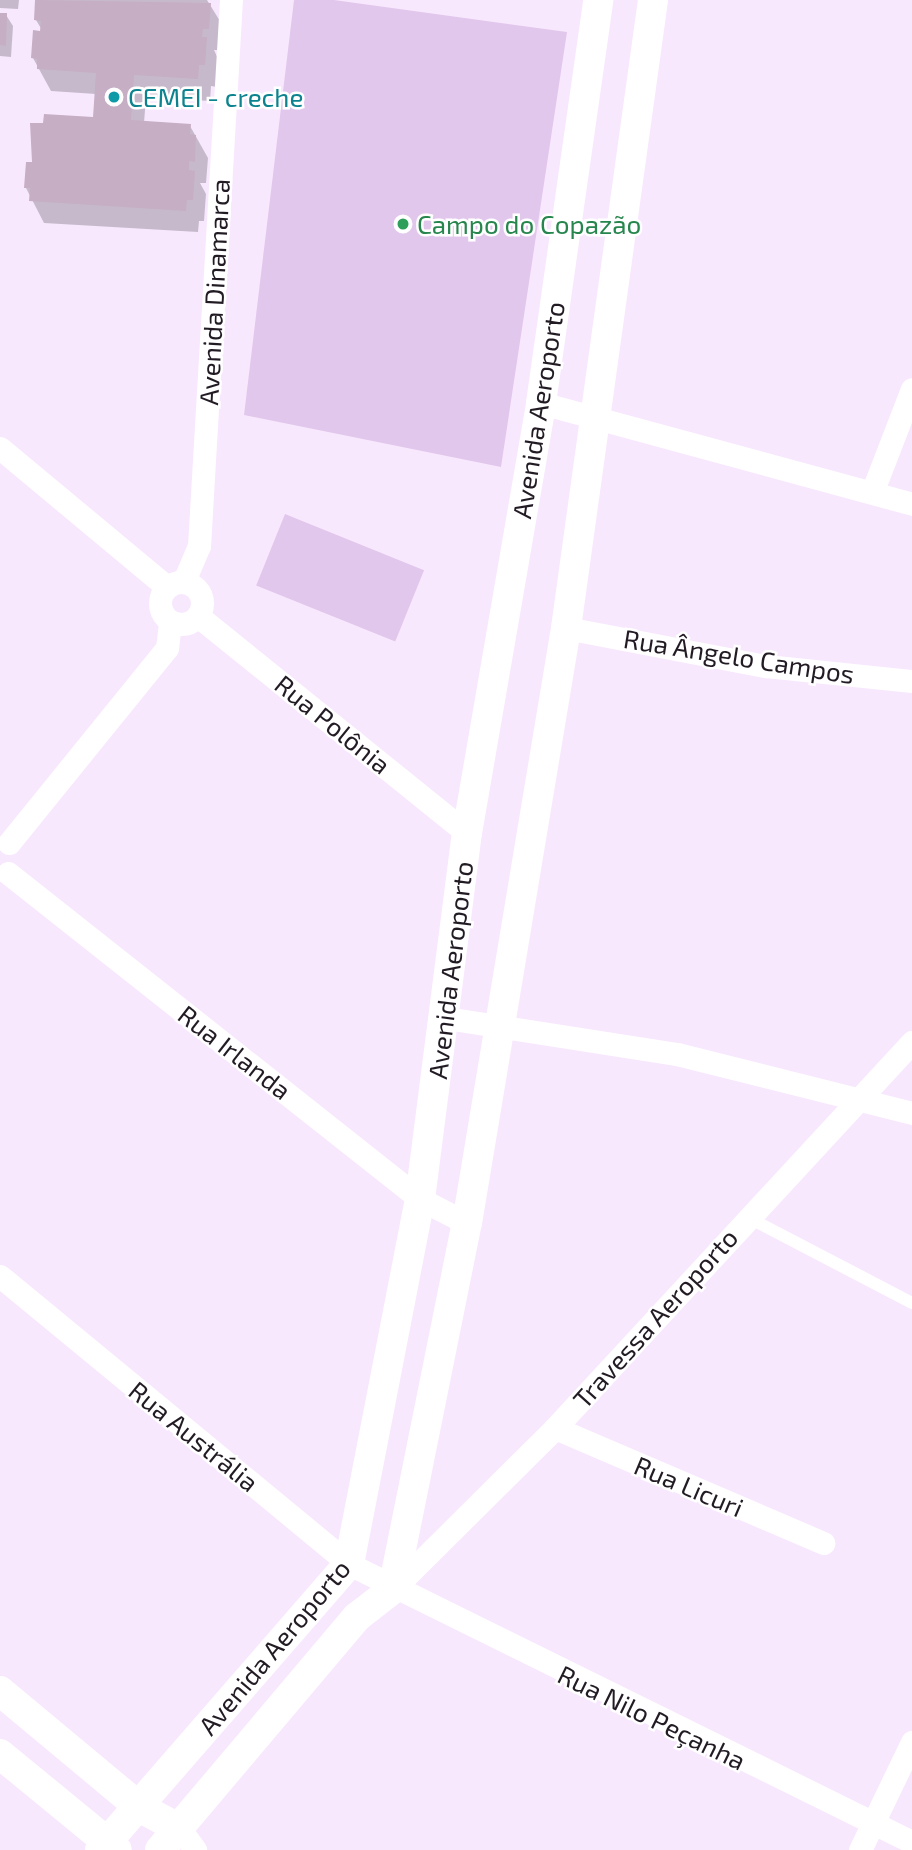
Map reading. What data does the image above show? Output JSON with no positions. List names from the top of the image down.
{
  "streets": {
    "street": [
      "Avenida Dinamarca",
      "Avenida Aeroporto",
      "Rua Ângelo Campos",
      "Rua Polônia",
      "Rua Irlanda",
      "Travessa Aeroporto",
      "Rua Austrália",
      "Rua Licuri",
      "Rua Nilo Peçanha"
    ]
  },
  "crossings": [
    ["Avenida Dinamarca", "Rua Polônia"],
    ["Avenida Aeroporto", "Rua Ângelo Campos"],
    ["Avenida Aeroporto", "Rua Polônia"],
    ["Avenida Aeroporto", "Rua Irlanda"],
    ["Avenida Aeroporto", "Travessa Aeroporto"],
    ["Avenida Aeroporto", "Rua Austrália"],
    ["Avenida Aeroporto", "Rua Nilo Peçanha"],
    ["Travessa Aeroporto", "Rua Austrália"],
    ["Travessa Aeroporto", "Rua Licuri"],
    ["Travessa Aeroporto", "Rua Nilo Peçanha"],
    ["Rua Austrália", "Rua Nilo Peçanha"]
  ],
  "places": ["CEMEI - creche", "Campo do Copazão"]
}
